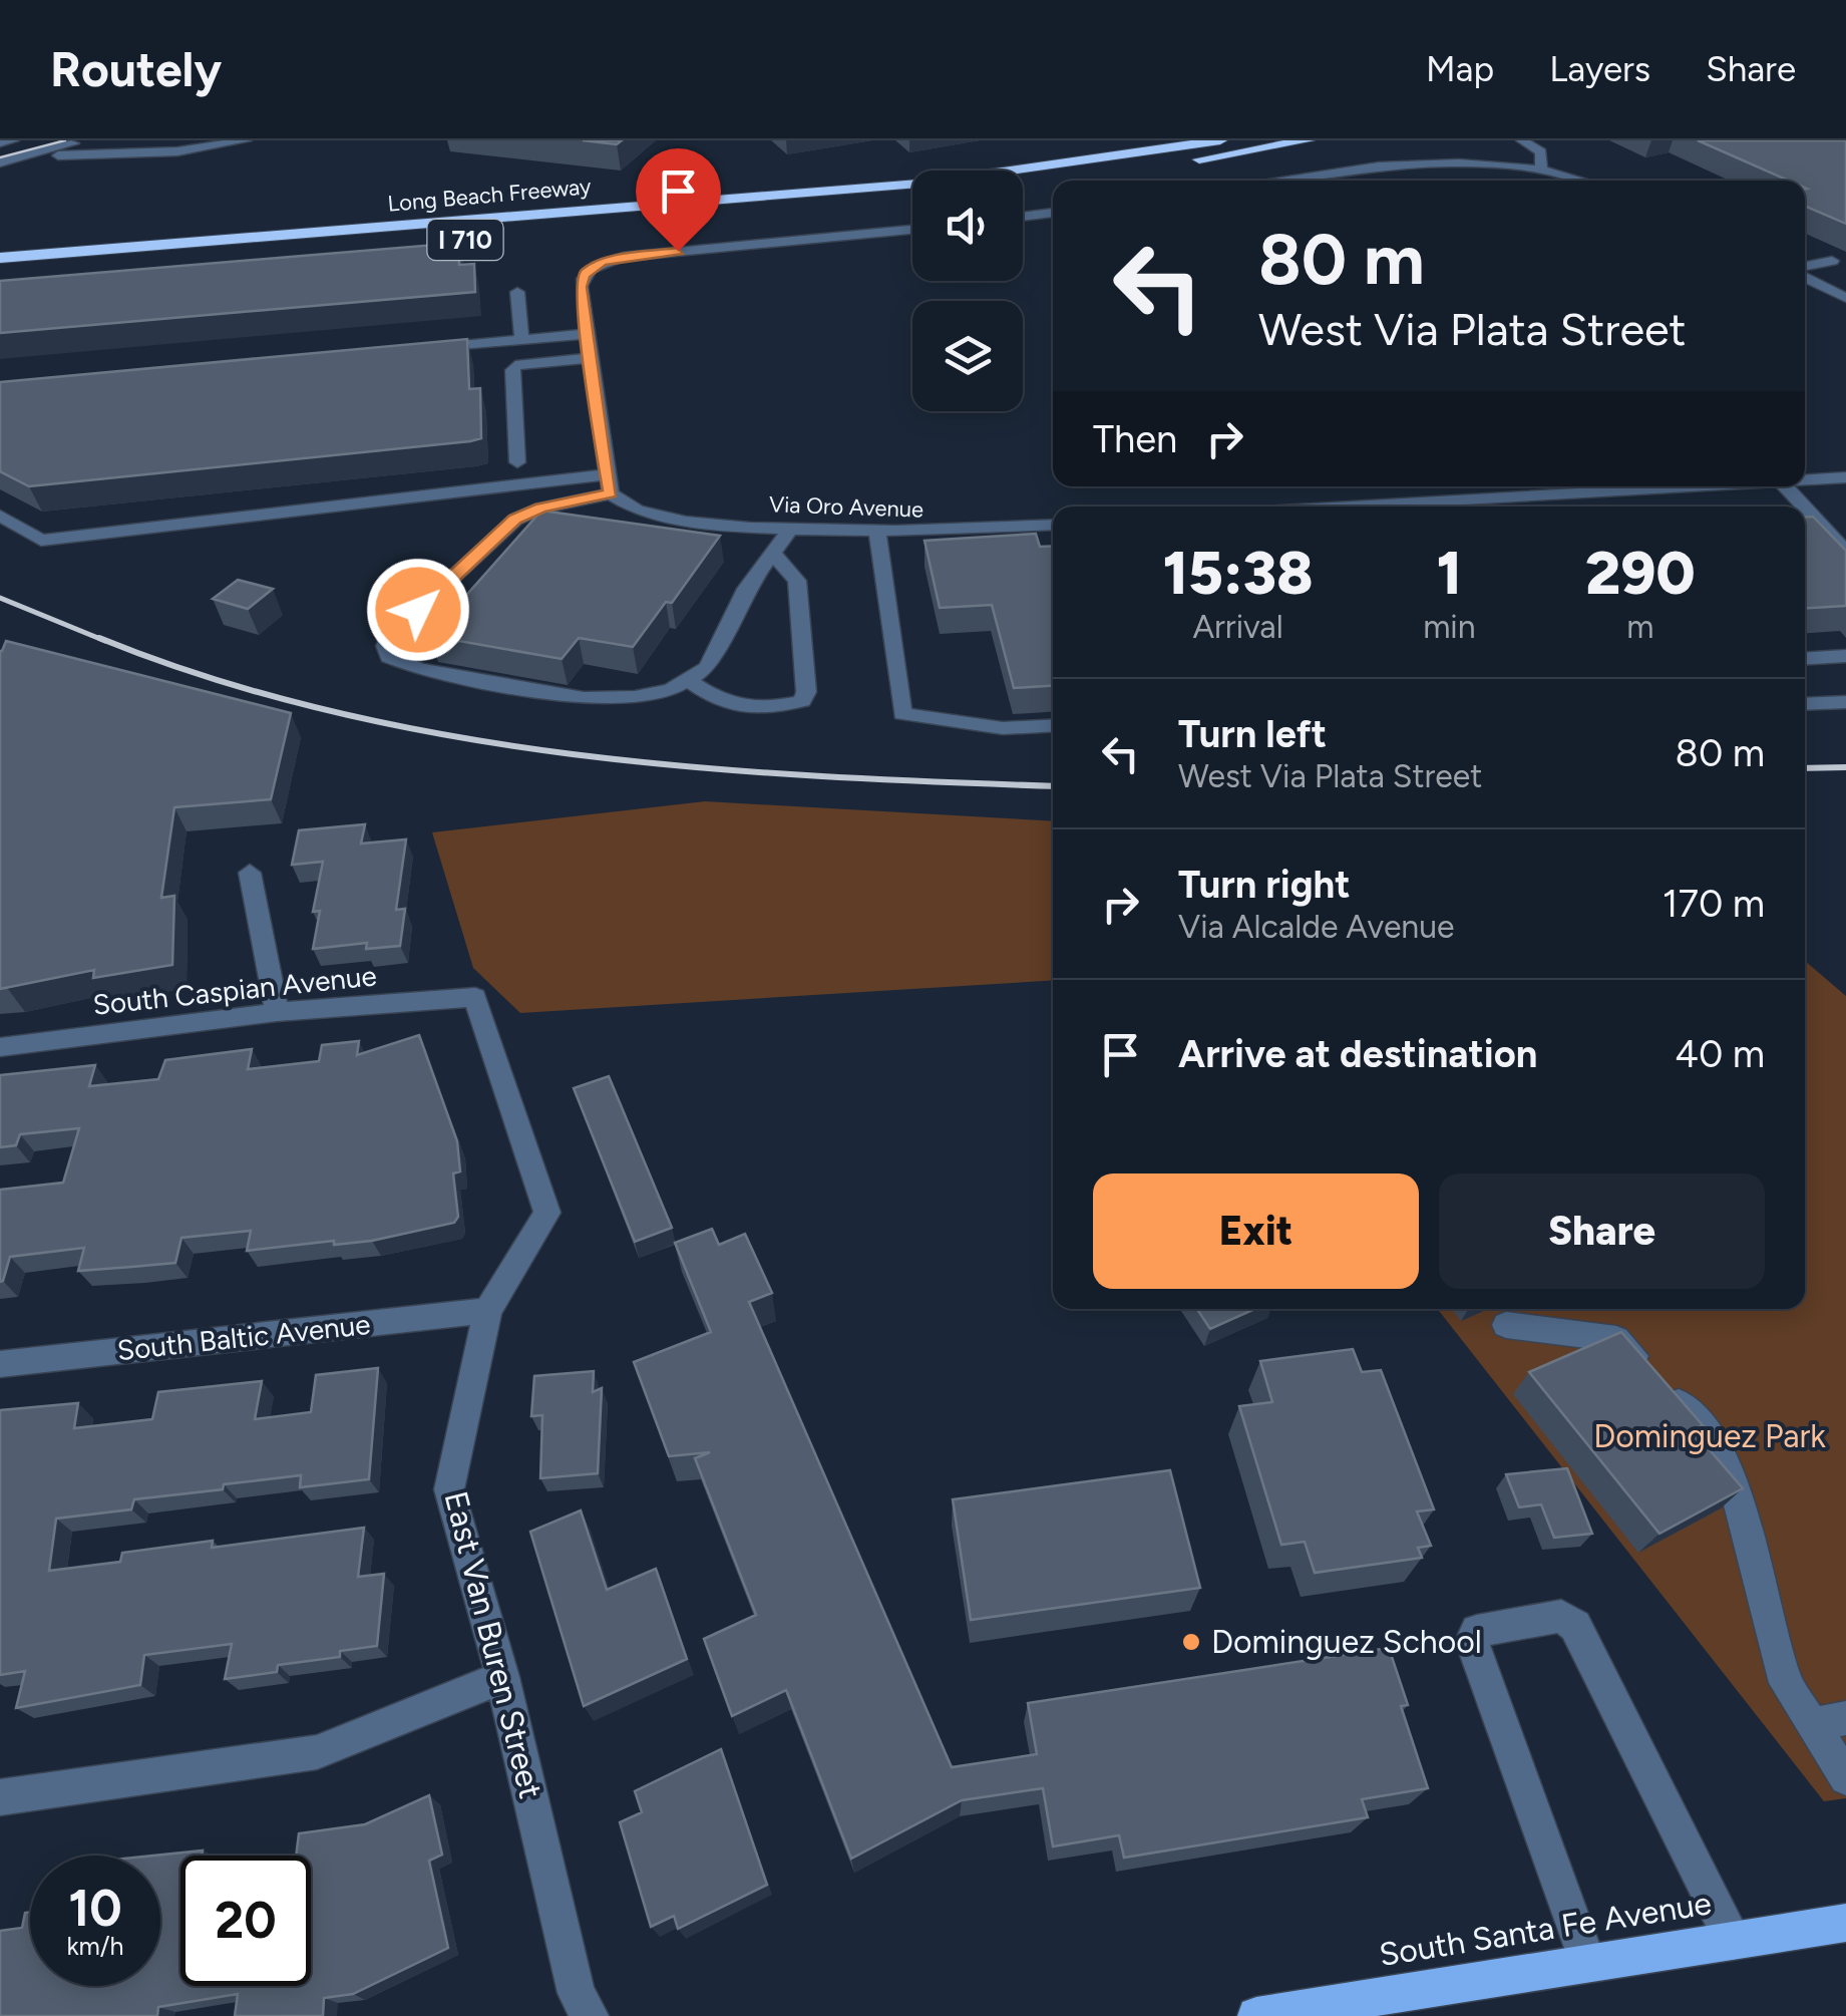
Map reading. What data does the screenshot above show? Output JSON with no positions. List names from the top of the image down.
{
  "streets": {
    "highway": ["Long Beach Freeway", "I 710"],
    "main road": ["South Santa Fe Avenue"],
    "street": [
      "Via Oro Avenue",
      "South Caspian Avenue",
      "South Baltic Avenue",
      "East Van Buren Street"
    ]
  },
  "crossings": [
    ["South Caspian Avenue", "East Van Buren Street"],
    ["South Baltic Avenue", "East Van Buren Street"]
  ],
  "parks": ["Dominguez Park"],
  "places": ["Dominguez School"],
  "page": {
    "header": "Routely",
    "nav": ["Map", "Layers", "Share"],
    "turn": ["80 m", "West Via Plata Street"],
    "then": "Then",
    "eta": [
      "15:38",
      "Arrival",
      "1",
      "min",
      "290",
      "m"
    ],
    "list": [
      {
        "name": "Turn left",
        "note": "West Via Plata Street",
        "value": "80 m"
      },
      {
        "name": "Turn right",
        "note": "Via Alcalde Avenue",
        "value": "170 m"
      },
      {
        "name": "Arrive at destination",
        "value": "40 m"
      }
    ],
    "buttons": ["Exit", "Share"],
    "speed": "10 km/h",
    "limit": "20"
  }
}
